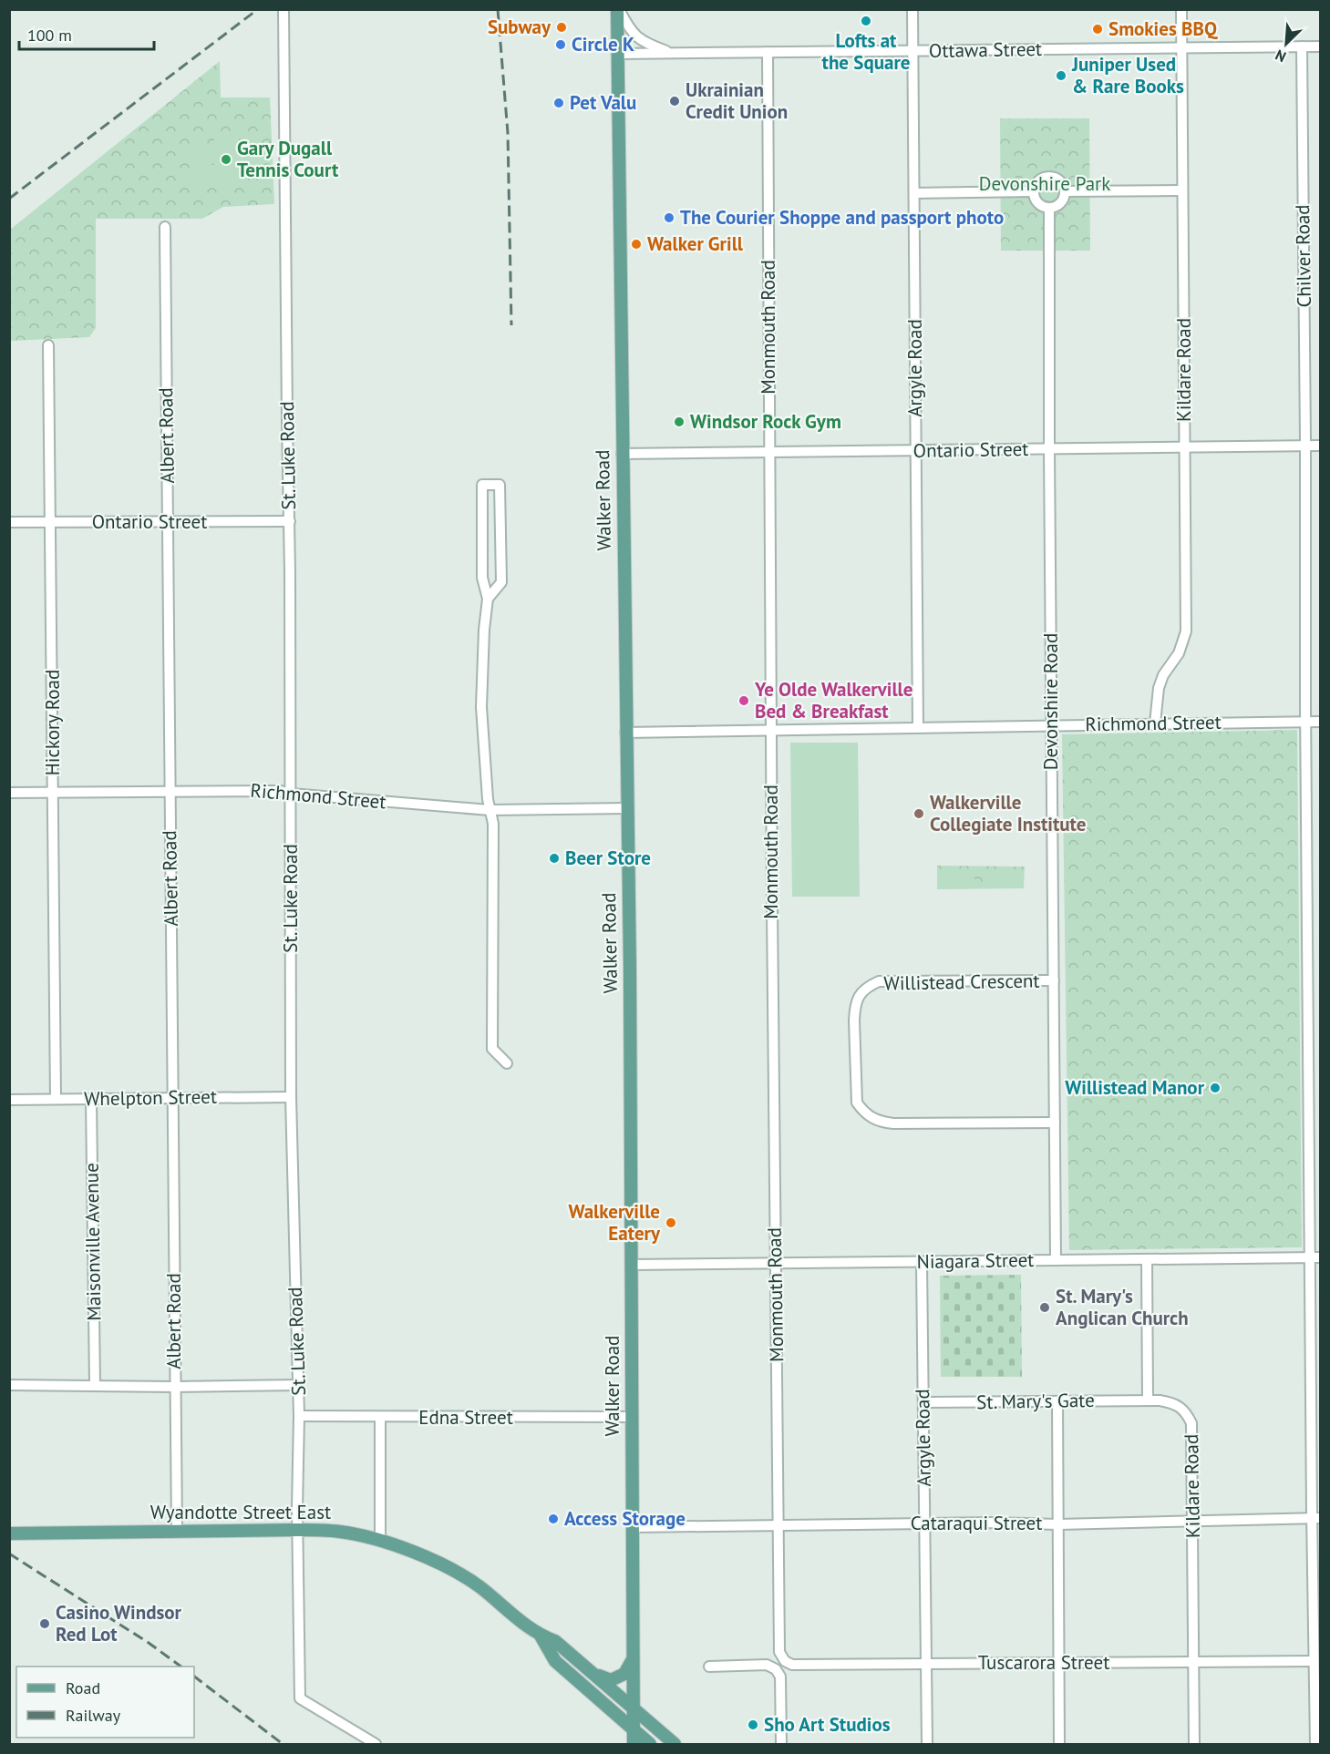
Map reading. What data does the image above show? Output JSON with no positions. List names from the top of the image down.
{
  "streets": {
    "main road": ["Walker Road", "Wyandotte Street East"],
    "street": [
      "Ottawa Street",
      "Chilver Road",
      "Monmouth Road",
      "Argyle Road",
      "Kildare Road",
      "Albert Road",
      "Ontario Street",
      "St. Luke Road",
      "Devonshire Road",
      "Hickory Road",
      "Richmond Street",
      "Willistead Crescent",
      "Whelpton Street",
      "Maisonville Avenue",
      "Niagara Street",
      "St. Mary's Gate",
      "Edna Street",
      "Cataraqui Street",
      "Tuscarora Street"
    ]
  },
  "crossings": [
    ["Ottawa Street", "Chilver Road"],
    ["Ottawa Street", "Monmouth Road"],
    ["Ottawa Street", "Argyle Road"],
    ["Ottawa Street", "Kildare Road"],
    ["Ottawa Street", "Walker Road"],
    ["Chilver Road", "Ontario Street"],
    ["Chilver Road", "Richmond Street"],
    ["Chilver Road", "Niagara Street"],
    ["Chilver Road", "Cataraqui Street"],
    ["Chilver Road", "Tuscarora Street"],
    ["Monmouth Road", "Ontario Street"],
    ["Monmouth Road", "Richmond Street"],
    ["Monmouth Road", "Niagara Street"],
    ["Monmouth Road", "Cataraqui Street"],
    ["Monmouth Road", "Tuscarora Street"],
    ["Argyle Road", "Ontario Street"],
    ["Argyle Road", "Richmond Street"],
    ["Argyle Road", "Niagara Street"],
    ["Argyle Road", "St. Mary's Gate"],
    ["Argyle Road", "Cataraqui Street"],
    ["Argyle Road", "Tuscarora Street"],
    ["Kildare Road", "Ontario Street"],
    ["Kildare Road", "Richmond Street"],
    ["Kildare Road", "St. Mary's Gate"],
    ["Kildare Road", "Cataraqui Street"],
    ["Kildare Road", "Tuscarora Street"],
    ["Albert Road", "Ontario Street"],
    ["Albert Road", "Richmond Street"],
    ["Albert Road", "Whelpton Street"],
    ["Albert Road", "Wyandotte Street East"],
    ["Ontario Street", "St. Luke Road"],
    ["Ontario Street", "Walker Road"],
    ["Ontario Street", "Devonshire Road"],
    ["Ontario Street", "Hickory Road"],
    ["St. Luke Road", "Richmond Street"],
    ["St. Luke Road", "Whelpton Street"],
    ["St. Luke Road", "Edna Street"],
    ["St. Luke Road", "Wyandotte Street East"],
    ["Walker Road", "Richmond Street"],
    ["Walker Road", "Niagara Street"],
    ["Walker Road", "Edna Street"],
    ["Walker Road", "Wyandotte Street East"],
    ["Walker Road", "Cataraqui Street"],
    ["Devonshire Road", "Richmond Street"],
    ["Devonshire Road", "Willistead Crescent"],
    ["Devonshire Road", "Niagara Street"],
    ["Hickory Road", "Richmond Street"],
    ["Hickory Road", "Whelpton Street"],
    ["Whelpton Street", "Maisonville Avenue"]
  ],
  "parks": ["Devonshire Park"],
  "places": [
    "Lofts at the Square",
    "Subway",
    "Smokies BBQ",
    "Circle K",
    "Juniper Used & Rare Books",
    "Ukrainian Credit Union",
    "Pet Valu",
    "Gary Dugall Tennis Court",
    "The Courier Shoppe and passport photo",
    "Walker Grill",
    "Windsor Rock Gym",
    "Ye Olde Walkerville Bed & Breakfast",
    "Walkerville Collegiate Institute",
    "Beer Store",
    "Willistead Manor",
    "Walkerville Eatery",
    "St. Mary's Anglican Church",
    "Access Storage",
    "Casino Windsor Red Lot",
    "Sho Art Studios"
  ],
  "legend": ["Road", "Railway"],
  "scale_bar": "100 m",
  "north": "bottom left"
}
